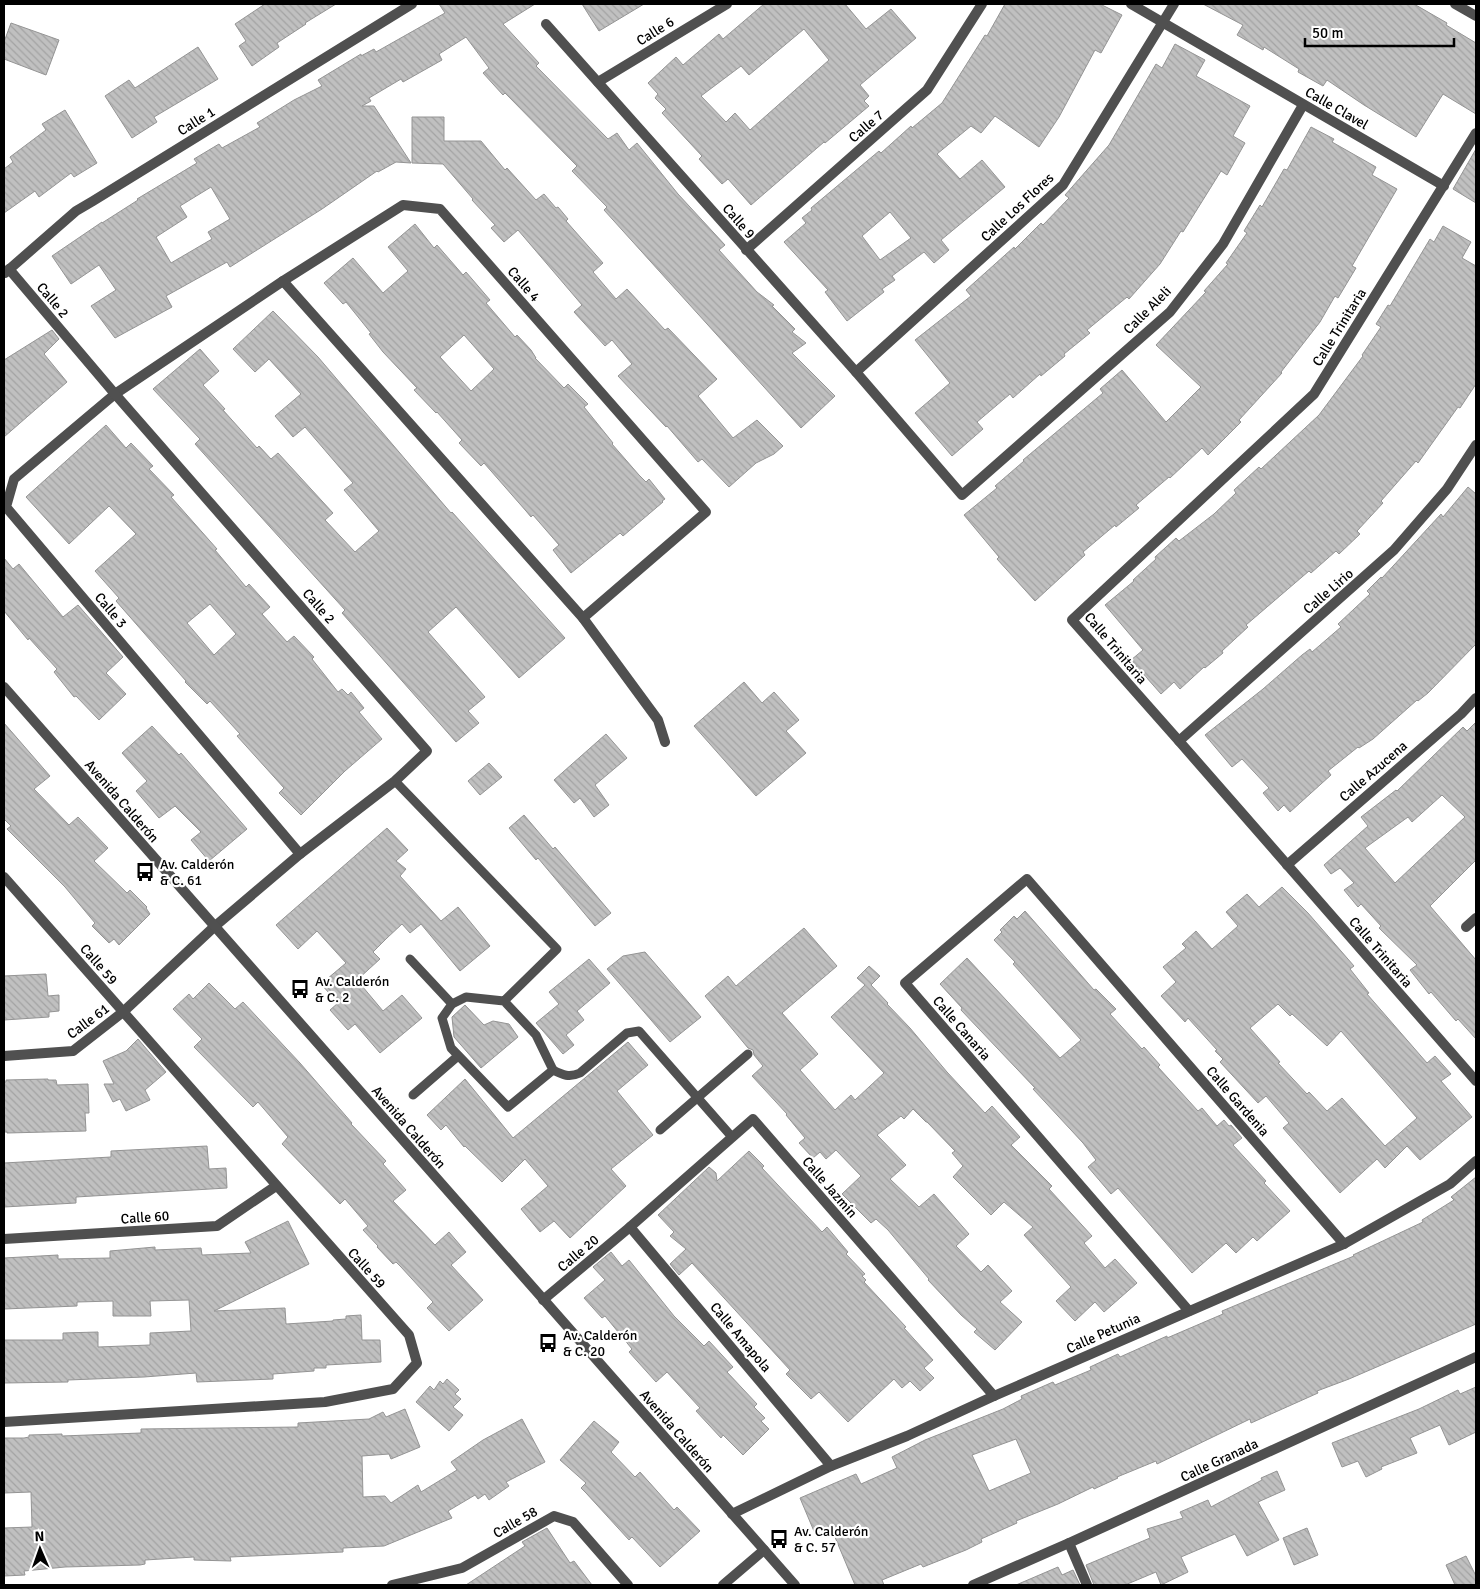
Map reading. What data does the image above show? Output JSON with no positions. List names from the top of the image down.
{
  "streets": {
    "street": [
      "Calle 6",
      "Calle Clavel",
      "Calle 1",
      "Calle 7",
      "Calle Los Flores",
      "Calle 9",
      "Calle 4",
      "Calle 2",
      "Calle Aleli",
      "Calle Trinitaria",
      "Calle Lirio",
      "Calle 3",
      "Calle Azucena",
      "Avenida Calderón",
      "Calle 59",
      "Calle 61",
      "Calle Canaria",
      "Calle Gardenia",
      "Calle Jazmín",
      "Calle 60",
      "Calle 20",
      "Calle Petunia",
      "Calle Amapola",
      "Calle Granada",
      "Calle 58"
    ]
  },
  "crossings": [
    ["Calle 6", "Calle 9"],
    ["Calle Clavel", "Calle Los Flores"],
    ["Calle Clavel", "Calle Aleli"],
    ["Calle Clavel", "Calle Trinitaria"],
    ["Calle 1", "Calle 2"],
    ["Calle 7", "Calle 9"],
    ["Calle Los Flores", "Calle 9"],
    ["Calle 9", "Calle Aleli"],
    ["Calle 4", "Calle 2"],
    ["Calle 4", "Calle 3"],
    ["Calle 2", "Calle 3"],
    ["Calle 2", "Avenida Calderón"],
    ["Calle 2", "Calle 61"],
    ["Calle Trinitaria", "Calle Lirio"],
    ["Calle Trinitaria", "Calle Azucena"],
    ["Avenida Calderón", "Calle 61"],
    ["Avenida Calderón", "Calle 20"],
    ["Avenida Calderón", "Calle Petunia"],
    ["Calle 59", "Calle 61"],
    ["Calle 59", "Calle 60"],
    ["Calle Canaria", "Calle Gardenia"],
    ["Calle Canaria", "Calle Petunia"],
    ["Calle Gardenia", "Calle Petunia"],
    ["Calle Jazmín", "Calle 20"],
    ["Calle Jazmín", "Calle Petunia"],
    ["Calle Jazmín", "Calle Amapola"],
    ["Calle 20", "Calle Amapola"],
    ["Calle Petunia", "Calle Amapola"]
  ],
  "places": {
    "bus stop": [
      "Av. Calderón & C. 61",
      "Av. Calderón & C. 2",
      "Av. Calderón & C. 20",
      "Av. Calderón & C. 57"
    ]
  },
  "scale_bar": "50 m",
  "north": "top"
}
